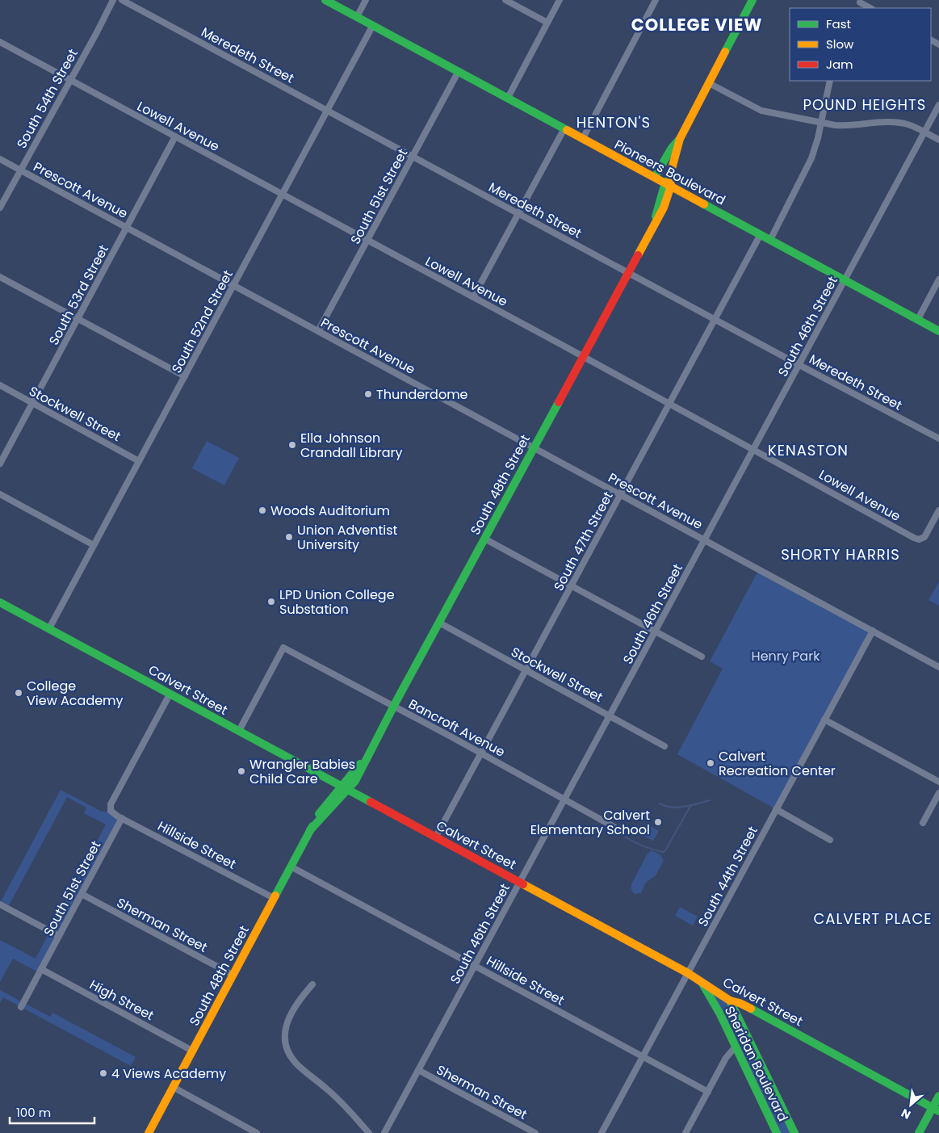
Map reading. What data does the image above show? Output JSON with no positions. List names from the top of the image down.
{
  "streets": {
    "main road": [
      "Pioneers Boulevard",
      "South 48th Street",
      "Calvert Street",
      "Sheridan Boulevard"
    ],
    "street": [
      "Meredeth Street",
      "South 54th Street",
      "Lowell Avenue",
      "Prescott Avenue",
      "South 51st Street",
      "South 53rd Street",
      "South 52nd Street",
      "South 46th Street",
      "Stockwell Street",
      "South 47th Street",
      "Bancroft Avenue",
      "Hillside Street",
      "South 44th Street",
      "Sherman Street",
      "High Street"
    ]
  },
  "crossings": [
    ["Meredeth Street", "South 51st Street"],
    ["Meredeth Street", "South 52nd Street"],
    ["Meredeth Street", "South 46th Street"],
    ["Meredeth Street", "South 48th Street"],
    ["Meredeth Street", "South 47th Street"],
    ["South 54th Street", "Lowell Avenue"],
    ["South 54th Street", "Prescott Avenue"],
    ["Lowell Avenue", "South 51st Street"],
    ["Lowell Avenue", "South 53rd Street"],
    ["Lowell Avenue", "South 52nd Street"],
    ["Lowell Avenue", "South 46th Street"],
    ["Lowell Avenue", "South 48th Street"],
    ["Lowell Avenue", "South 47th Street"],
    ["Pioneers Boulevard", "South 51st Street"],
    ["Pioneers Boulevard", "South 52nd Street"],
    ["Pioneers Boulevard", "South 46th Street"],
    ["Pioneers Boulevard", "South 48th Street"],
    ["Pioneers Boulevard", "South 47th Street"],
    ["Prescott Avenue", "South 51st Street"],
    ["Prescott Avenue", "South 53rd Street"],
    ["Prescott Avenue", "South 52nd Street"],
    ["Prescott Avenue", "South 46th Street"],
    ["Prescott Avenue", "South 48th Street"],
    ["Prescott Avenue", "South 47th Street"],
    ["Prescott Avenue", "South 44th Street"],
    ["South 51st Street", "Hillside Street"],
    ["South 51st Street", "Sherman Street"],
    ["South 51st Street", "High Street"],
    ["South 53rd Street", "Stockwell Street"],
    ["South 52nd Street", "Stockwell Street"],
    ["South 52nd Street", "Calvert Street"],
    ["South 46th Street", "Stockwell Street"],
    ["South 46th Street", "Calvert Street"],
    ["South 46th Street", "Bancroft Avenue"],
    ["South 46th Street", "Hillside Street"],
    ["South 46th Street", "Sherman Street"],
    ["Stockwell Street", "South 48th Street"],
    ["Stockwell Street", "South 47th Street"],
    ["South 48th Street", "Calvert Street"],
    ["South 48th Street", "Bancroft Avenue"],
    ["South 48th Street", "Hillside Street"],
    ["South 48th Street", "Sherman Street"],
    ["South 48th Street", "High Street"],
    ["South 47th Street", "Calvert Street"],
    ["South 47th Street", "Bancroft Avenue"],
    ["Calvert Street", "Bancroft Avenue"],
    ["Calvert Street", "Hillside Street"],
    ["Calvert Street", "South 44th Street"],
    ["Calvert Street", "Sheridan Boulevard"],
    ["Hillside Street", "South 44th Street"]
  ],
  "districts": [
    "COLLEGE VIEW",
    "POUND HEIGHTS",
    "HENTON'S",
    "KENASTON",
    "SHORTY HARRIS",
    "CALVERT PLACE"
  ],
  "parks": ["Henry Park"],
  "places": [
    "Thunderdome",
    "Ella Johnson Crandall Library",
    "Woods Auditorium",
    "Union Adventist University",
    "LPD Union College Substation",
    "College View Academy",
    "Calvert Recreation Center",
    "Wrangler Babies Child Care",
    "Calvert Elementary School",
    "4 Views Academy"
  ],
  "legend": ["Fast", "Slow", "Jam"],
  "scale_bar": "100 m",
  "north": "bottom left"
}
